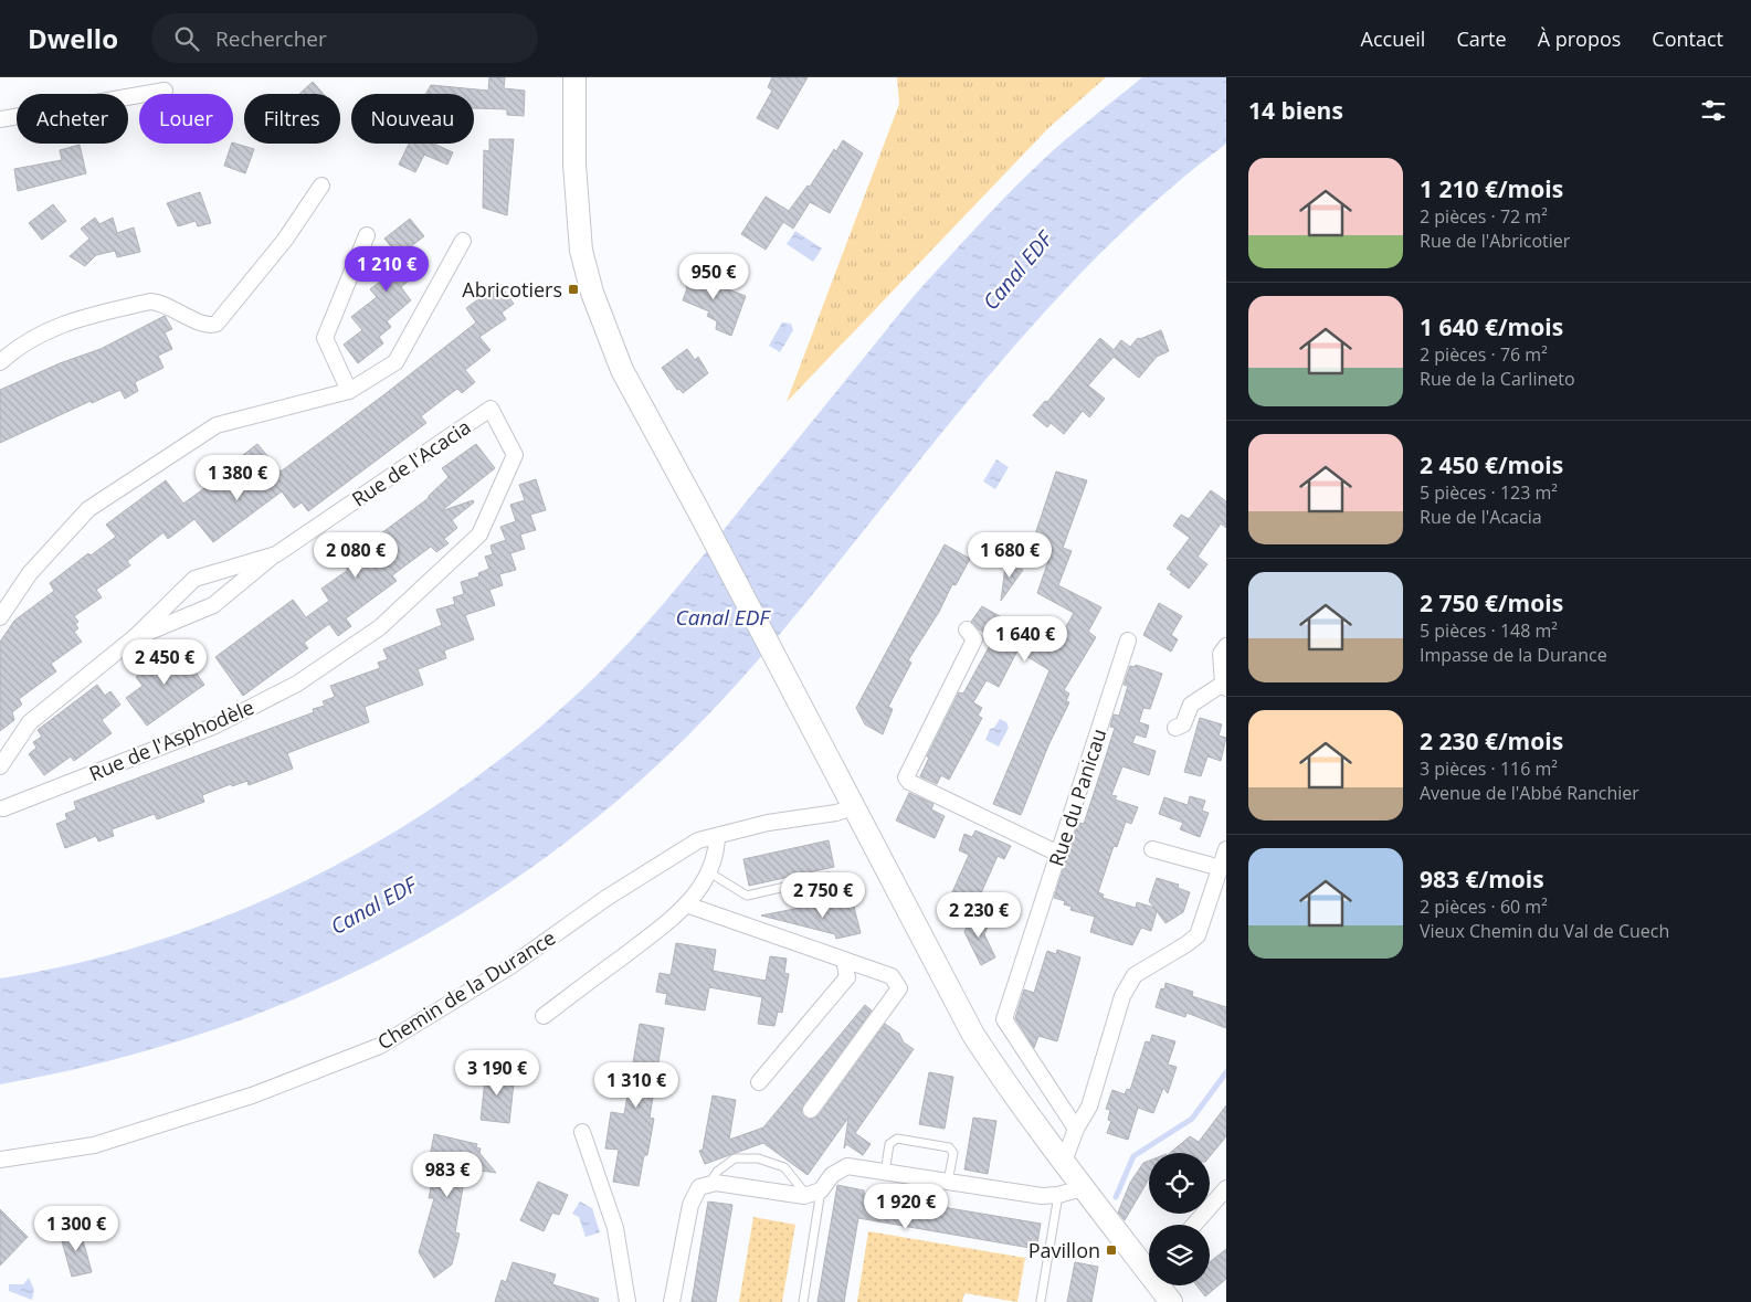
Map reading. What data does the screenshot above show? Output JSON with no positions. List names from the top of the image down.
{
  "streets": {
    "street": [
      "Rue de l'Acacia",
      "Rue de l'Asphodèle",
      "Rue du Panicau",
      "Chemin de la Durance"
    ]
  },
  "crossings": [
    ["Rue de l'Acacia", "Rue de l'Asphodèle"]
  ],
  "water": ["Canal EDF"],
  "places": {
    "transit": ["Abricotiers", "Pavillon"]
  },
  "page": {
    "header": "Dwello",
    "search": "Rechercher",
    "nav": [
      "Accueil",
      "Carte",
      "À propos",
      "Contact"
    ],
    "heading": "14 biens",
    "chip": [
      "Acheter",
      "Louer",
      "Filtres",
      "Nouveau"
    ],
    "list": [
      {
        "name": "1 210 €/mois",
        "note": "2 pièces · 72 m² · Rue de l'Abricotier"
      },
      {
        "name": "1 640 €/mois",
        "note": "2 pièces · 76 m² · Rue de la Carlineto"
      },
      {
        "name": "2 450 €/mois",
        "note": "5 pièces · 123 m² · Rue de l'Acacia"
      },
      {
        "name": "2 750 €/mois",
        "note": "5 pièces · 148 m² · Impasse de la Durance"
      },
      {
        "name": "2 230 €/mois",
        "note": "3 pièces · 116 m² · Avenue de l'Abbé Ranchier"
      },
      {
        "name": "983 €/mois",
        "note": "2 pièces · 60 m² · Vieux Chemin du Val de Cuech"
      }
    ],
    "price": [
      "1 210 €",
      "950 €",
      "1 380 €",
      "2 080 €",
      "1 680 €",
      "1 640 €",
      "2 450 €",
      "2 750 €",
      "2 230 €",
      "3 190 €",
      "1 310 €",
      "983 €",
      "1 920 €",
      "1 300 €"
    ]
  }
}
